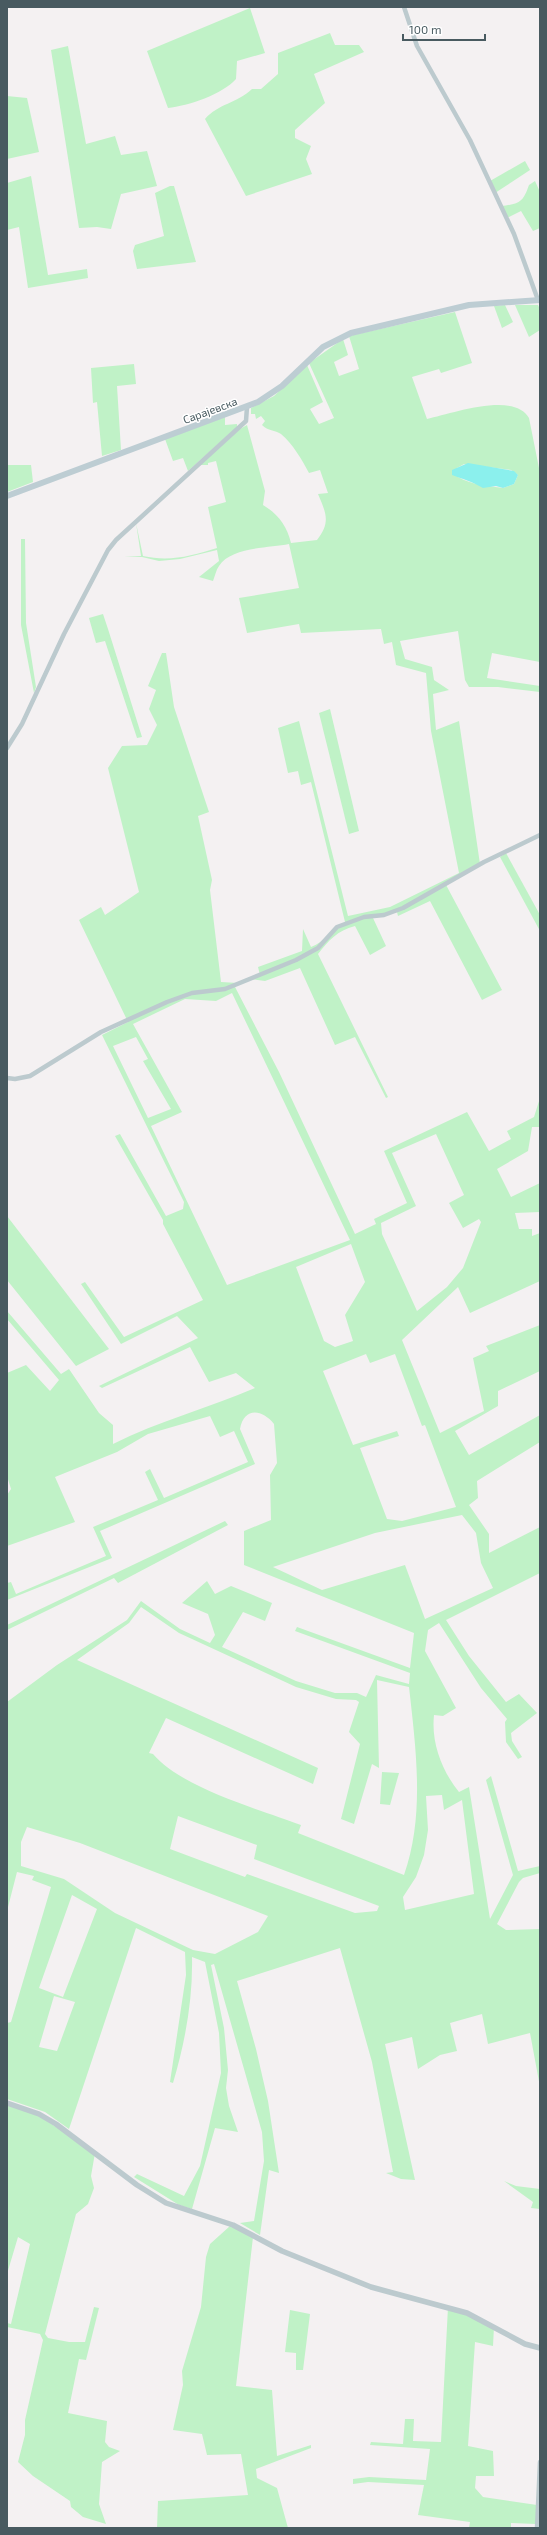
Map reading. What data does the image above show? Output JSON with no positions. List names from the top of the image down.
{
  "streets": {
    "main road": ["Сарајевска"]
  },
  "scale_bar": "100 m"
}
